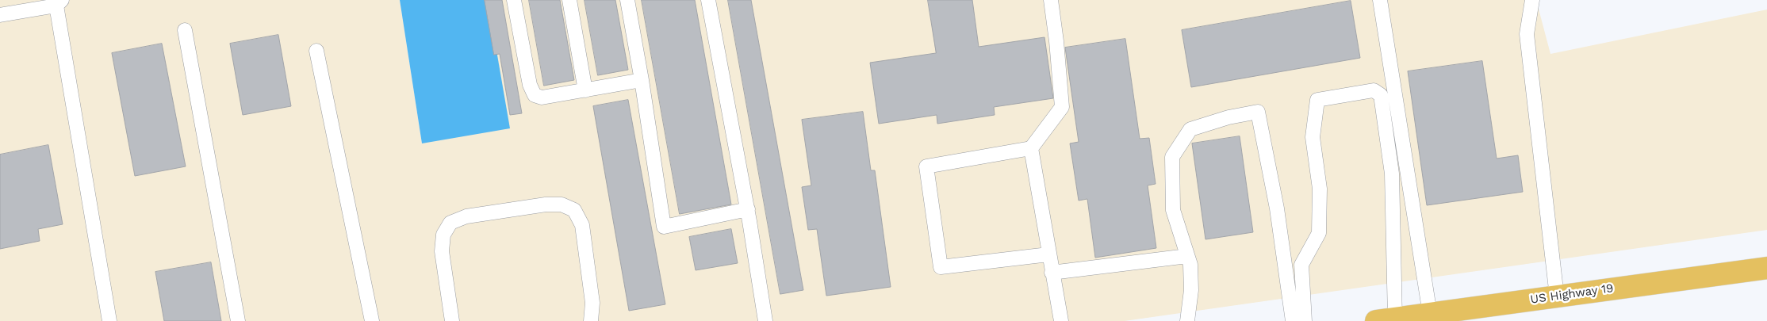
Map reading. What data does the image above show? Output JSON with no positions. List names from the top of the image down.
{
  "streets": {
    "highway": ["US Highway 19"]
  }
}
